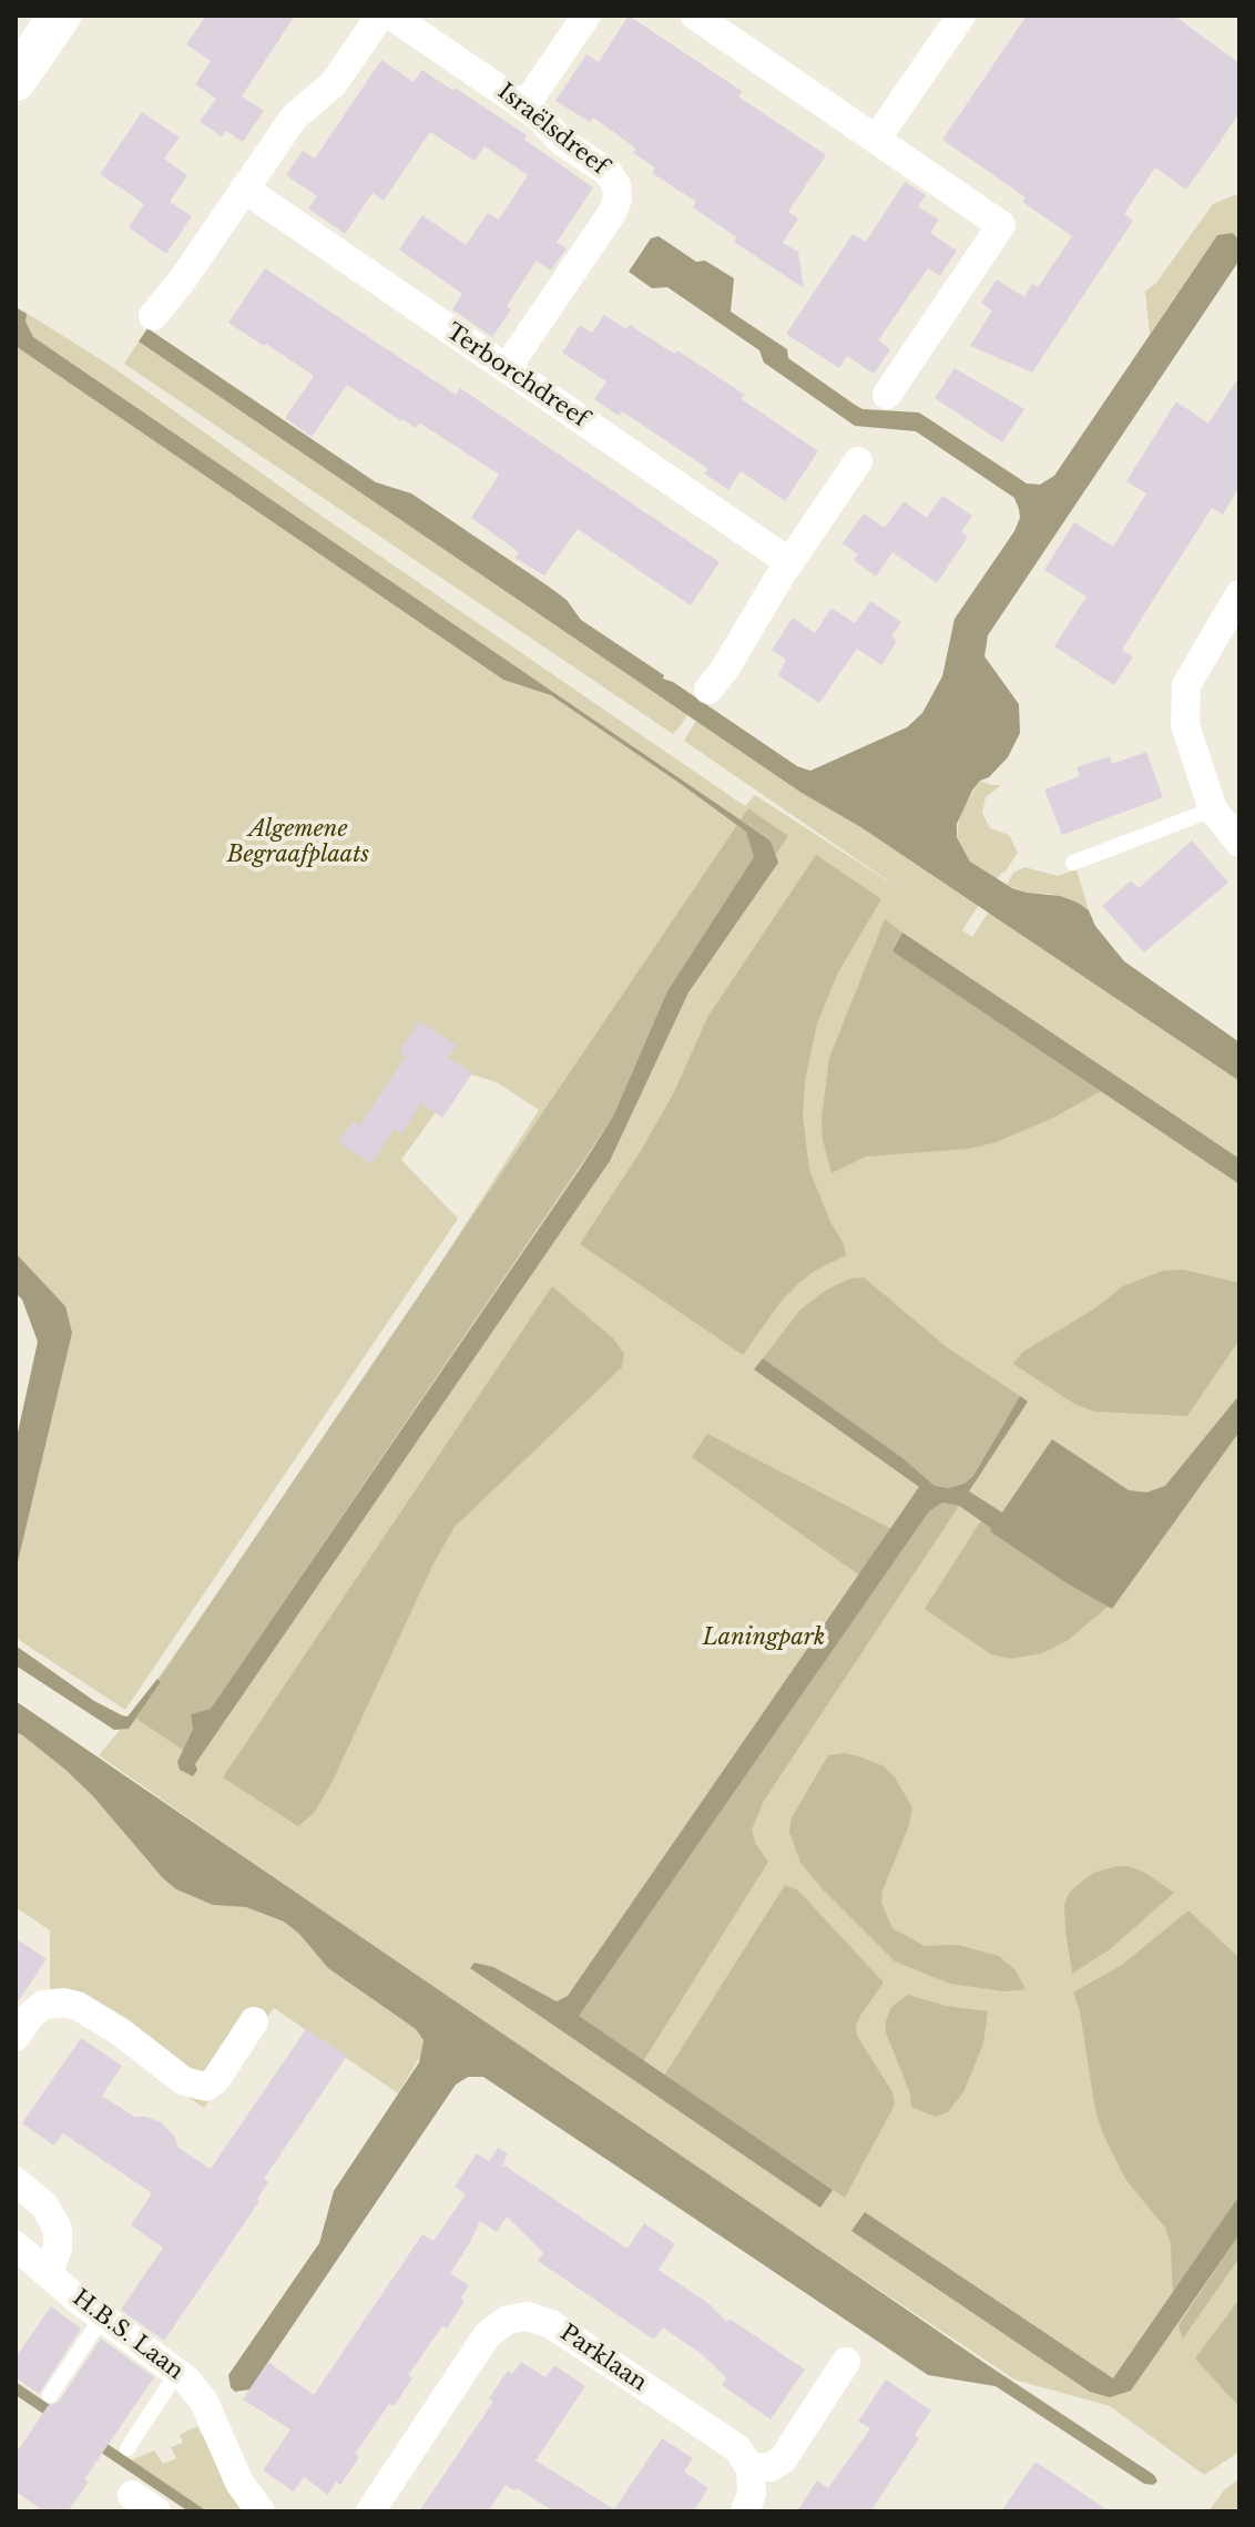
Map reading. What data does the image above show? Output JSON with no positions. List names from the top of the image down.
{
  "streets": {
    "street": [
      "Israëlsdreef",
      "Terborchdreef",
      "H.B.S. Laan",
      "Parklaan"
    ]
  },
  "crossings": [
    ["Israëlsdreef", "Terborchdreef"]
  ],
  "parks": ["Algemene Begraafplaats", "Laningpark"]
}
